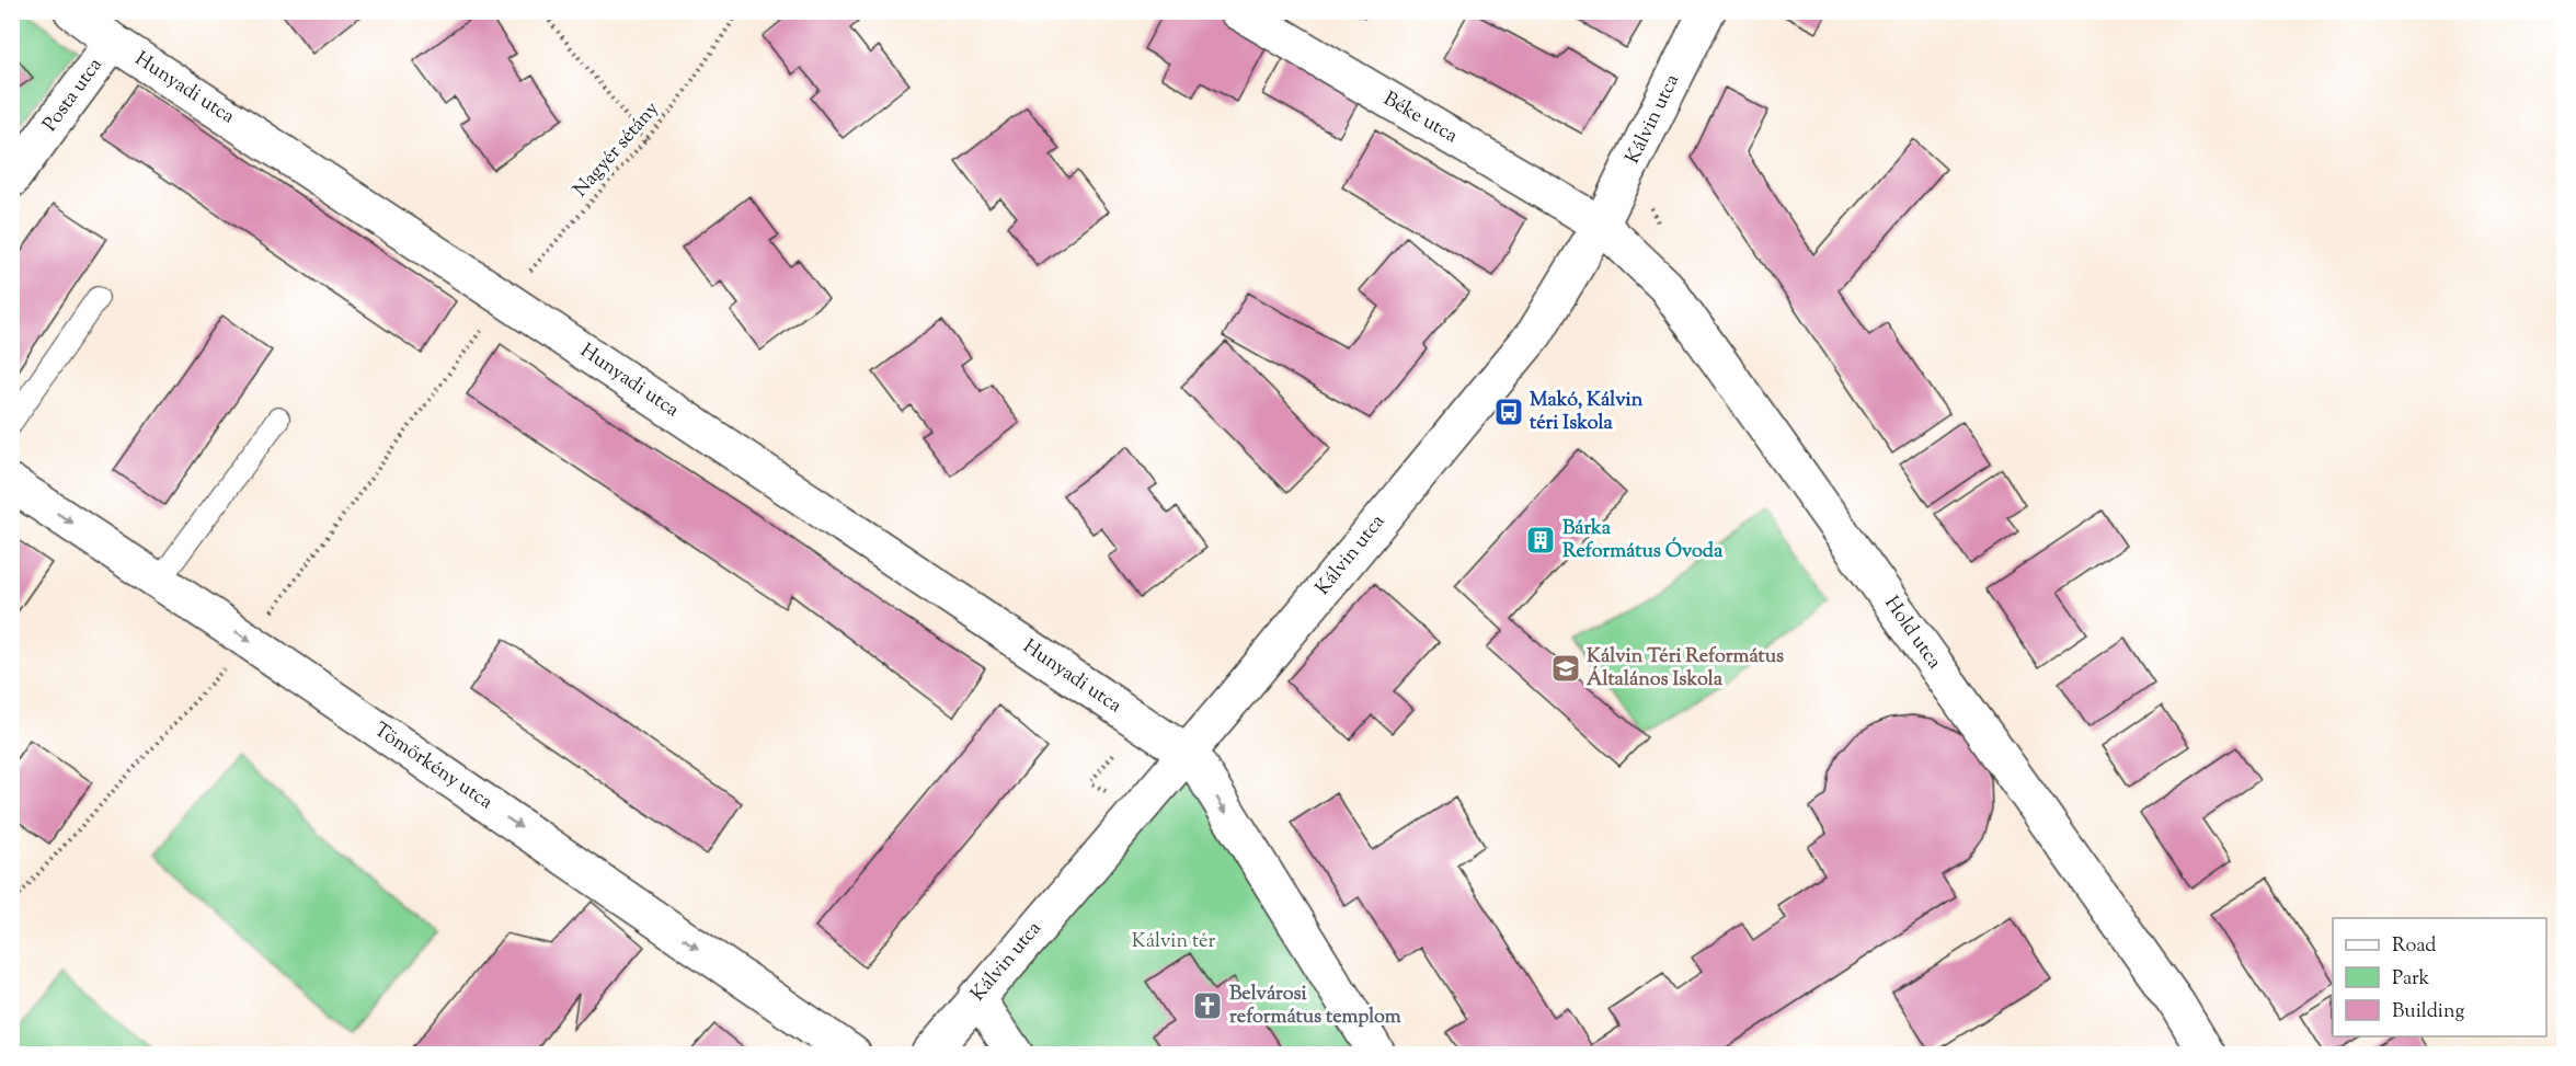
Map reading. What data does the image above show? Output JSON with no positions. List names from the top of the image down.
{
  "streets": {
    "street": [
      "Hunyadi utca",
      "Posta utca",
      "Béke utca",
      "Kálvin utca",
      "Hold utca",
      "Tömörkény utca"
    ],
    "path": ["Nagyér sétány"]
  },
  "crossings": [
    ["Hunyadi utca", "Posta utca"],
    ["Hunyadi utca", "Kálvin utca"],
    ["Hunyadi utca", "Nagyér sétány"],
    ["Béke utca", "Kálvin utca"],
    ["Béke utca", "Hold utca"],
    ["Kálvin utca", "Hold utca"]
  ],
  "one_way": ["Tömörkény utca"],
  "parks": ["Kálvin tér"],
  "places": {
    "bus stop": ["Makó, Kálvin téri Iskola"],
    "building": ["Bárka Református Óvoda"],
    "school or university": ["Kálvin Téri Református Általános Iskola"],
    "church": ["Belvárosi református templom"]
  },
  "legend": ["Road", "Park", "Building"]
}
